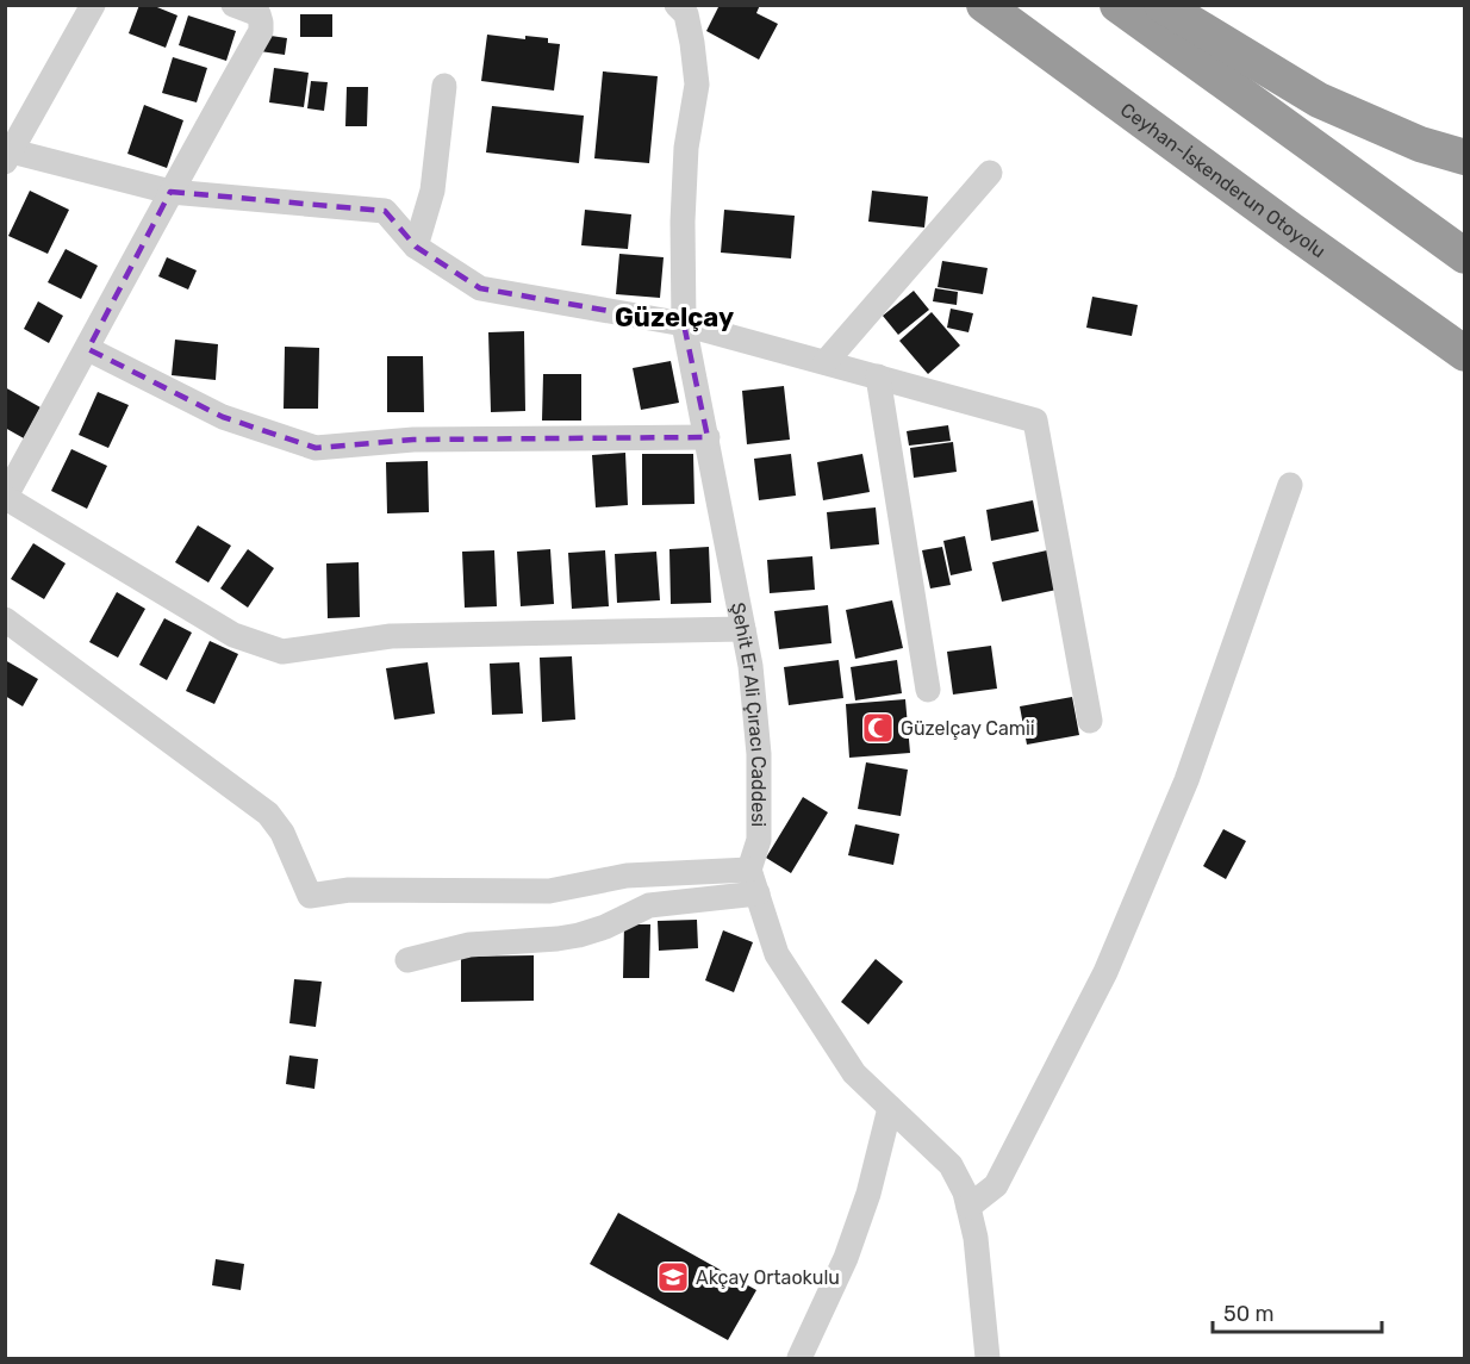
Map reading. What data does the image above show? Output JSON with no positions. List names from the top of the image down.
{
  "streets": {
    "highway": ["Ceyhan-İskenderun Otoyolu"],
    "street": ["Şehit Er Ali Çıracı Caddesi"]
  },
  "districts": ["Güzelçay"],
  "places": {
    "mosque": ["Güzelçay Camii"],
    "school or university": ["Akçay Ortaokulu"]
  },
  "scale_bar": "50 m"
}
